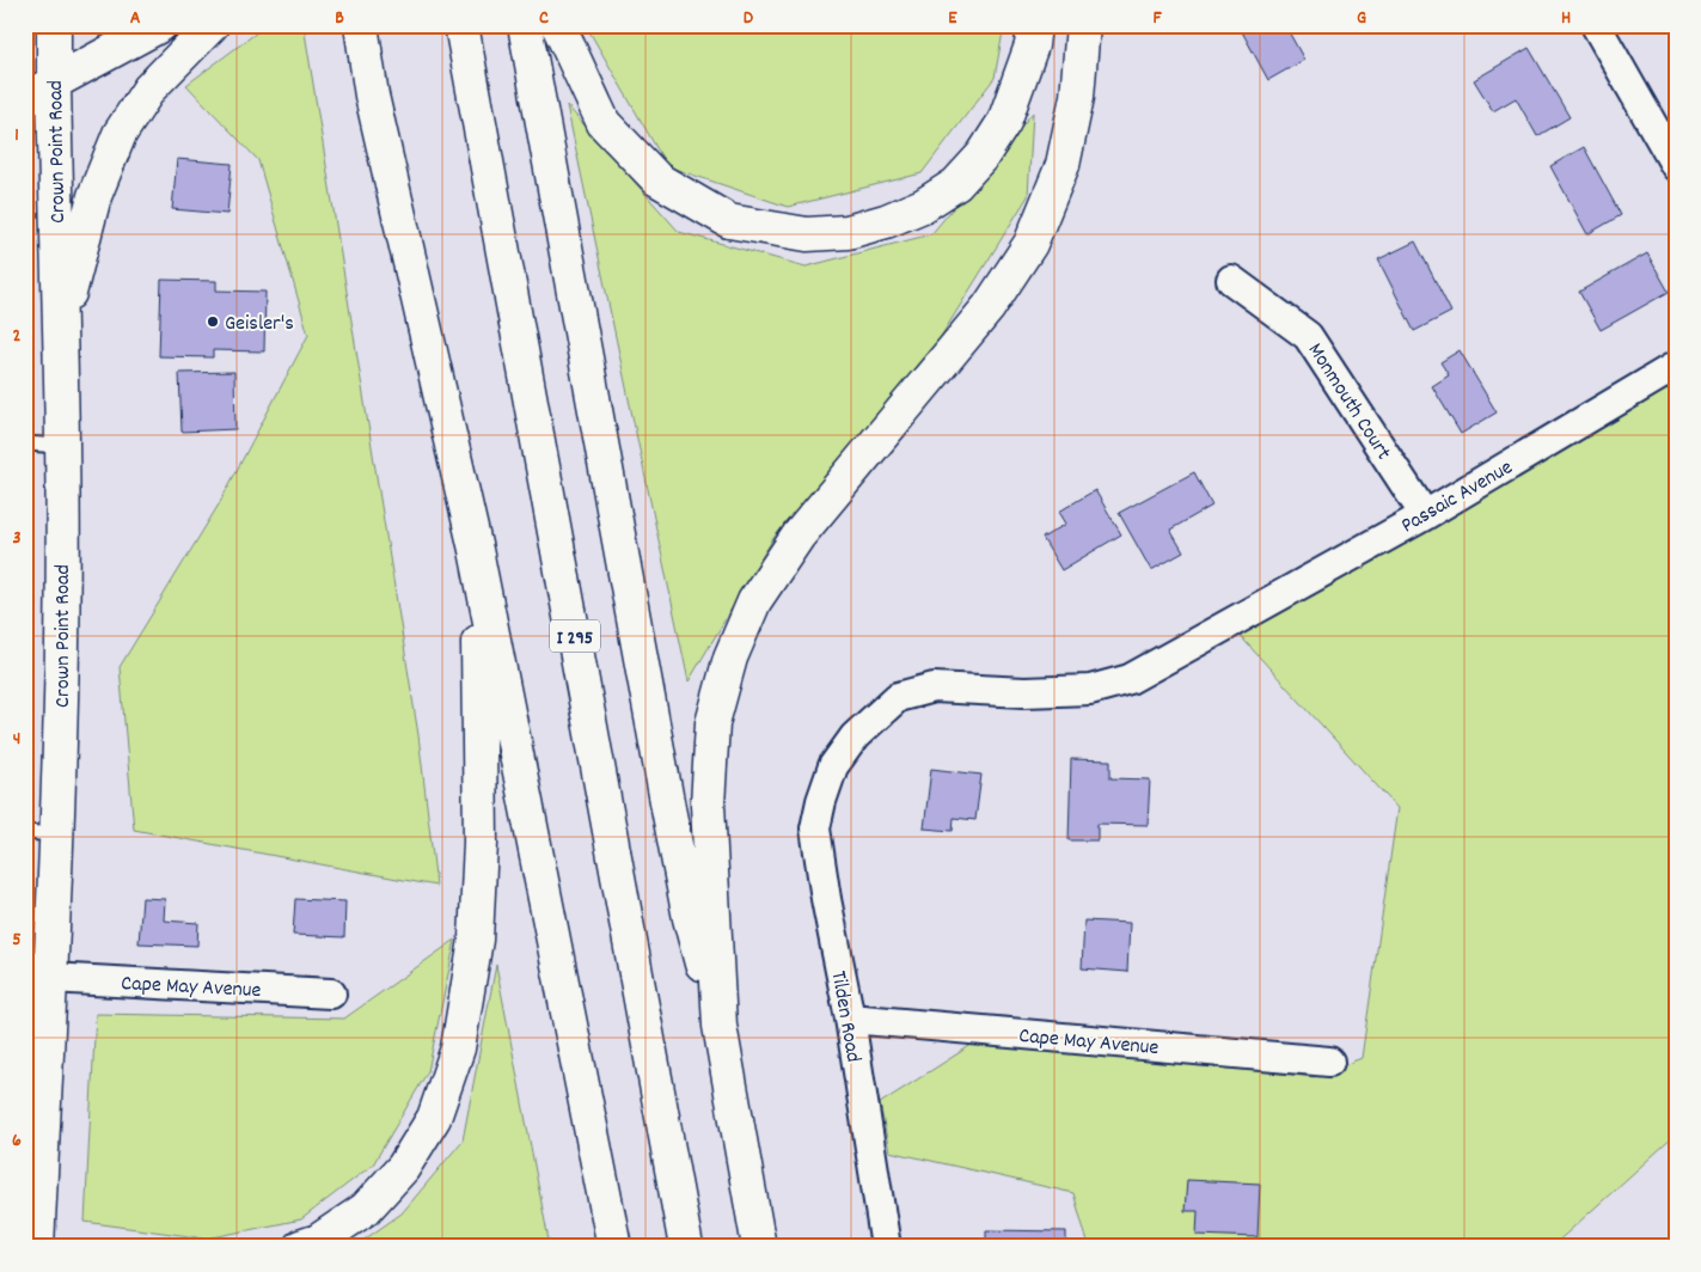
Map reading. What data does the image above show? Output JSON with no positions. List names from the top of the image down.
{
  "streets": {
    "main road": ["Crown Point Road", "I 295"],
    "street": [
      "Monmouth Court",
      "Passaic Avenue",
      "Cape May Avenue",
      "Tilden Road"
    ]
  },
  "crossings": [
    ["Crown Point Road", "Cape May Avenue"],
    ["Monmouth Court", "Passaic Avenue"],
    ["Passaic Avenue", "Tilden Road"],
    ["Cape May Avenue", "Tilden Road"]
  ],
  "places": ["Geisler's"],
  "grid": {
    "columns": [
      "A",
      "B",
      "C",
      "D",
      "E",
      "F",
      "G",
      "H"
    ],
    "rows": [
      "1",
      "2",
      "3",
      "4",
      "5",
      "6"
    ]
  }
}
